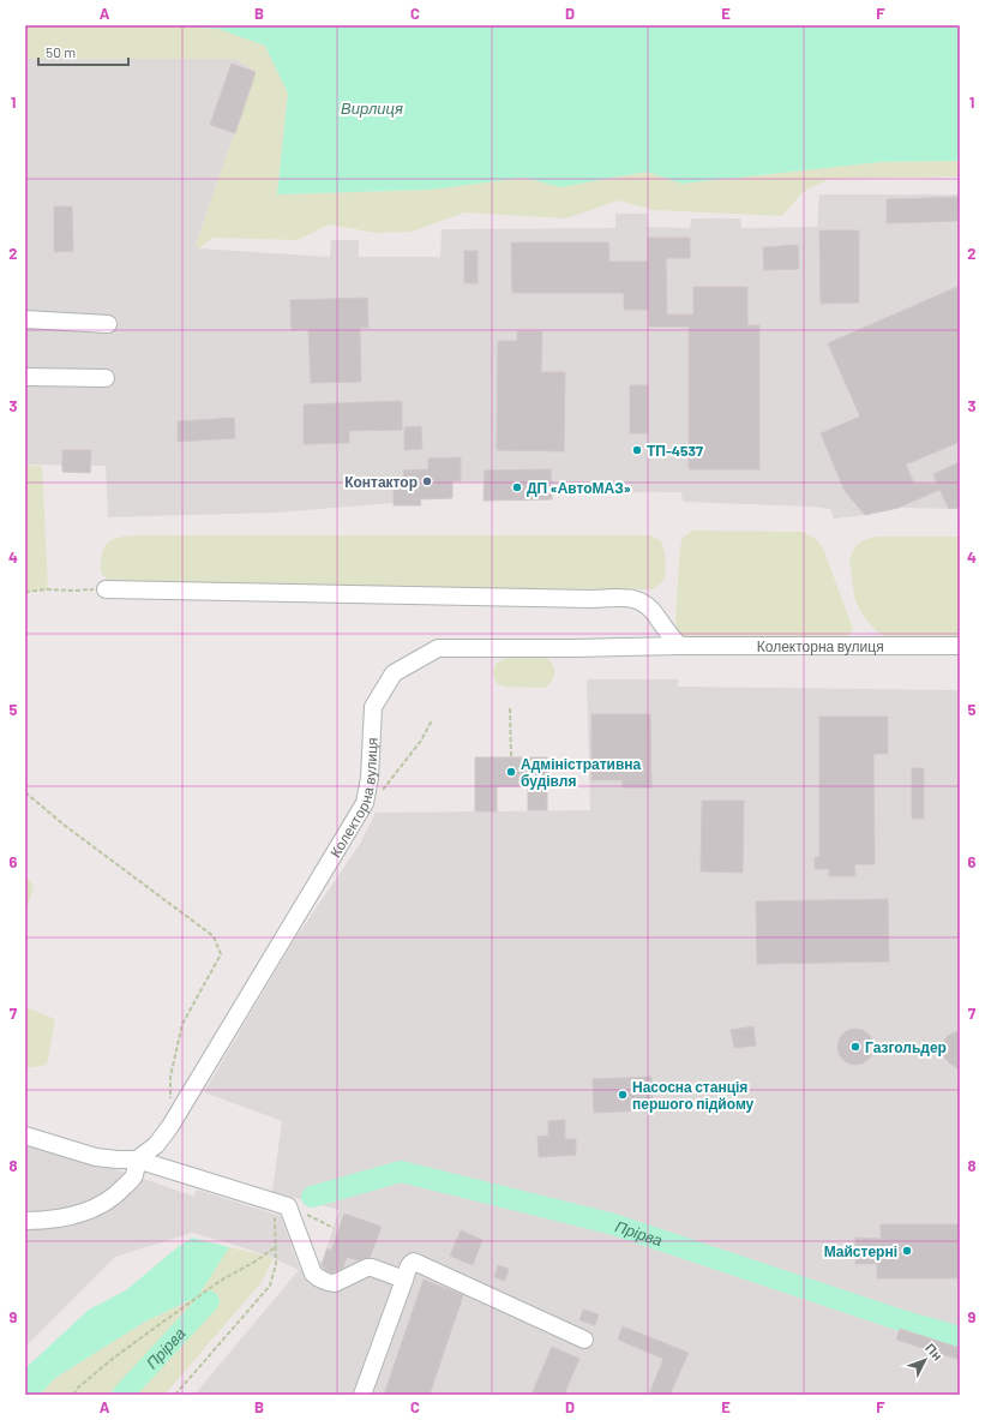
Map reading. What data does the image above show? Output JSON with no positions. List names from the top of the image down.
{
  "streets": {
    "street": ["Колекторна вулиця"]
  },
  "water": ["Вирлиця", "Прірва"],
  "places": [
    "ТП-4537",
    "Контактор",
    "ДП «АвтоМАЗ»",
    "Адміністративна будівля",
    "Газгольдер",
    "Насосна станція першого підйому",
    "Майстерні"
  ],
  "scale_bar": "50 m",
  "north": "top right",
  "grid": {
    "columns": [
      "A",
      "B",
      "C",
      "D",
      "E",
      "F"
    ],
    "rows": [
      "1",
      "2",
      "3",
      "4",
      "5",
      "6",
      "7",
      "8",
      "9"
    ]
  }
}
